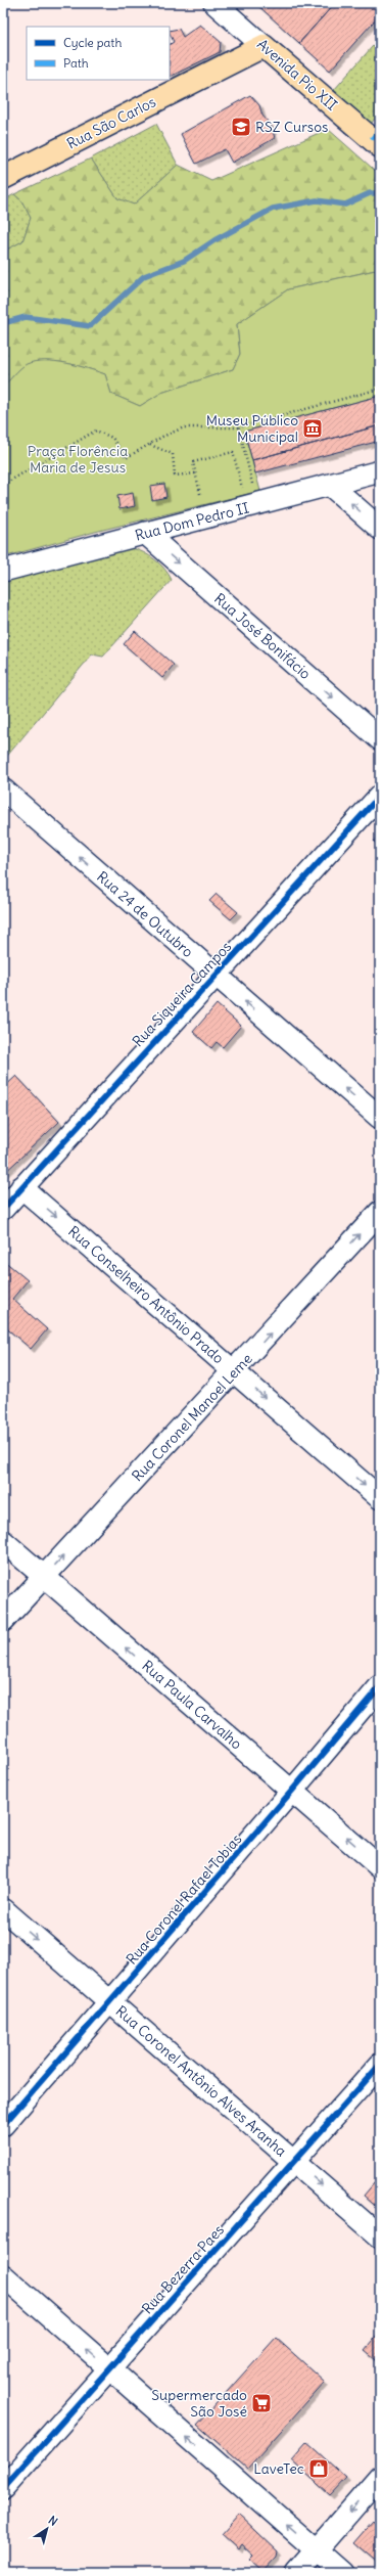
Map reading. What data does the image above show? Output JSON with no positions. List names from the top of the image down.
{
  "streets": {
    "main road": ["Avenida Pio XII", "Rua São Carlos"],
    "street": [
      "Rua Dom Pedro II",
      "Rua José Bonifácio",
      "Rua 24 de Outubro",
      "Rua Siqueira Campos",
      "Rua Conselheiro Antônio Prado",
      "Rua Coronel Manoel Leme",
      "Rua Paula Carvalho",
      "Rua Coronel Rafael Tobias",
      "Rua Coronel Antônio Alves Aranha",
      "Rua Bezerra Paes"
    ]
  },
  "crossings": [
    ["Avenida Pio XII", "Rua São Carlos"],
    ["Rua Dom Pedro II", "Rua José Bonifácio"],
    ["Rua 24 de Outubro", "Rua Siqueira Campos"],
    ["Rua Siqueira Campos", "Rua Conselheiro Antônio Prado"],
    ["Rua Conselheiro Antônio Prado", "Rua Coronel Manoel Leme"],
    ["Rua Coronel Manoel Leme", "Rua Paula Carvalho"],
    ["Rua Paula Carvalho", "Rua Coronel Rafael Tobias"],
    ["Rua Coronel Rafael Tobias", "Rua Coronel Antônio Alves Aranha"],
    ["Rua Coronel Antônio Alves Aranha", "Rua Bezerra Paes"]
  ],
  "one_way": [
    "Rua José Bonifácio",
    "Rua 24 de Outubro",
    "Rua Conselheiro Antônio Prado",
    "Rua Coronel Manoel Leme",
    "Rua Paula Carvalho",
    "Rua Coronel Antônio Alves Aranha"
  ],
  "parks": ["Praça Florência Maria de Jesus"],
  "places": {
    "school or university": ["RSZ Cursos"],
    "museum": ["Museu Público Municipal"],
    "supermarket": ["Supermercado São José"],
    "shop": ["LaveTec"]
  },
  "legend": ["Cycle path", "Path"],
  "north": "top right"
}
